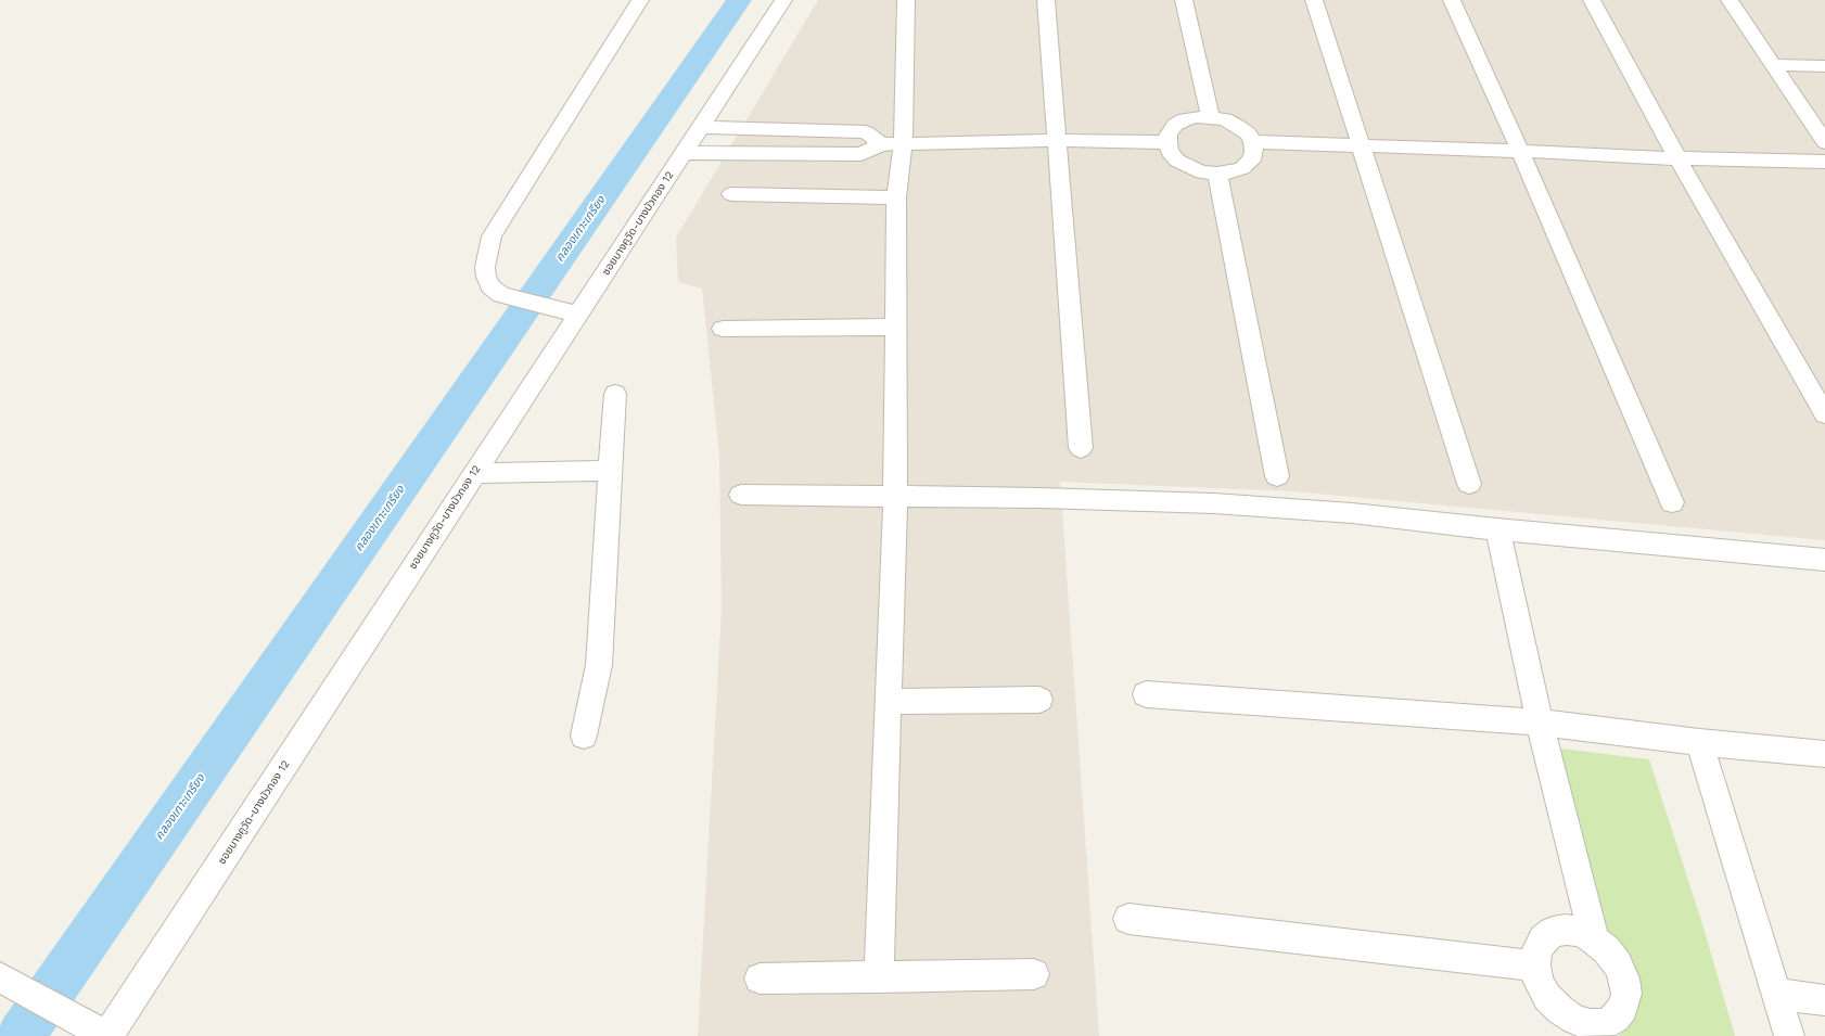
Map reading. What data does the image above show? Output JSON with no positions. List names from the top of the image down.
{
  "streets": {
    "street": ["ซอยบางคูวัด-บางบัวทอง 12"]
  },
  "water": ["คลองเกาะเกรียง"]
}
